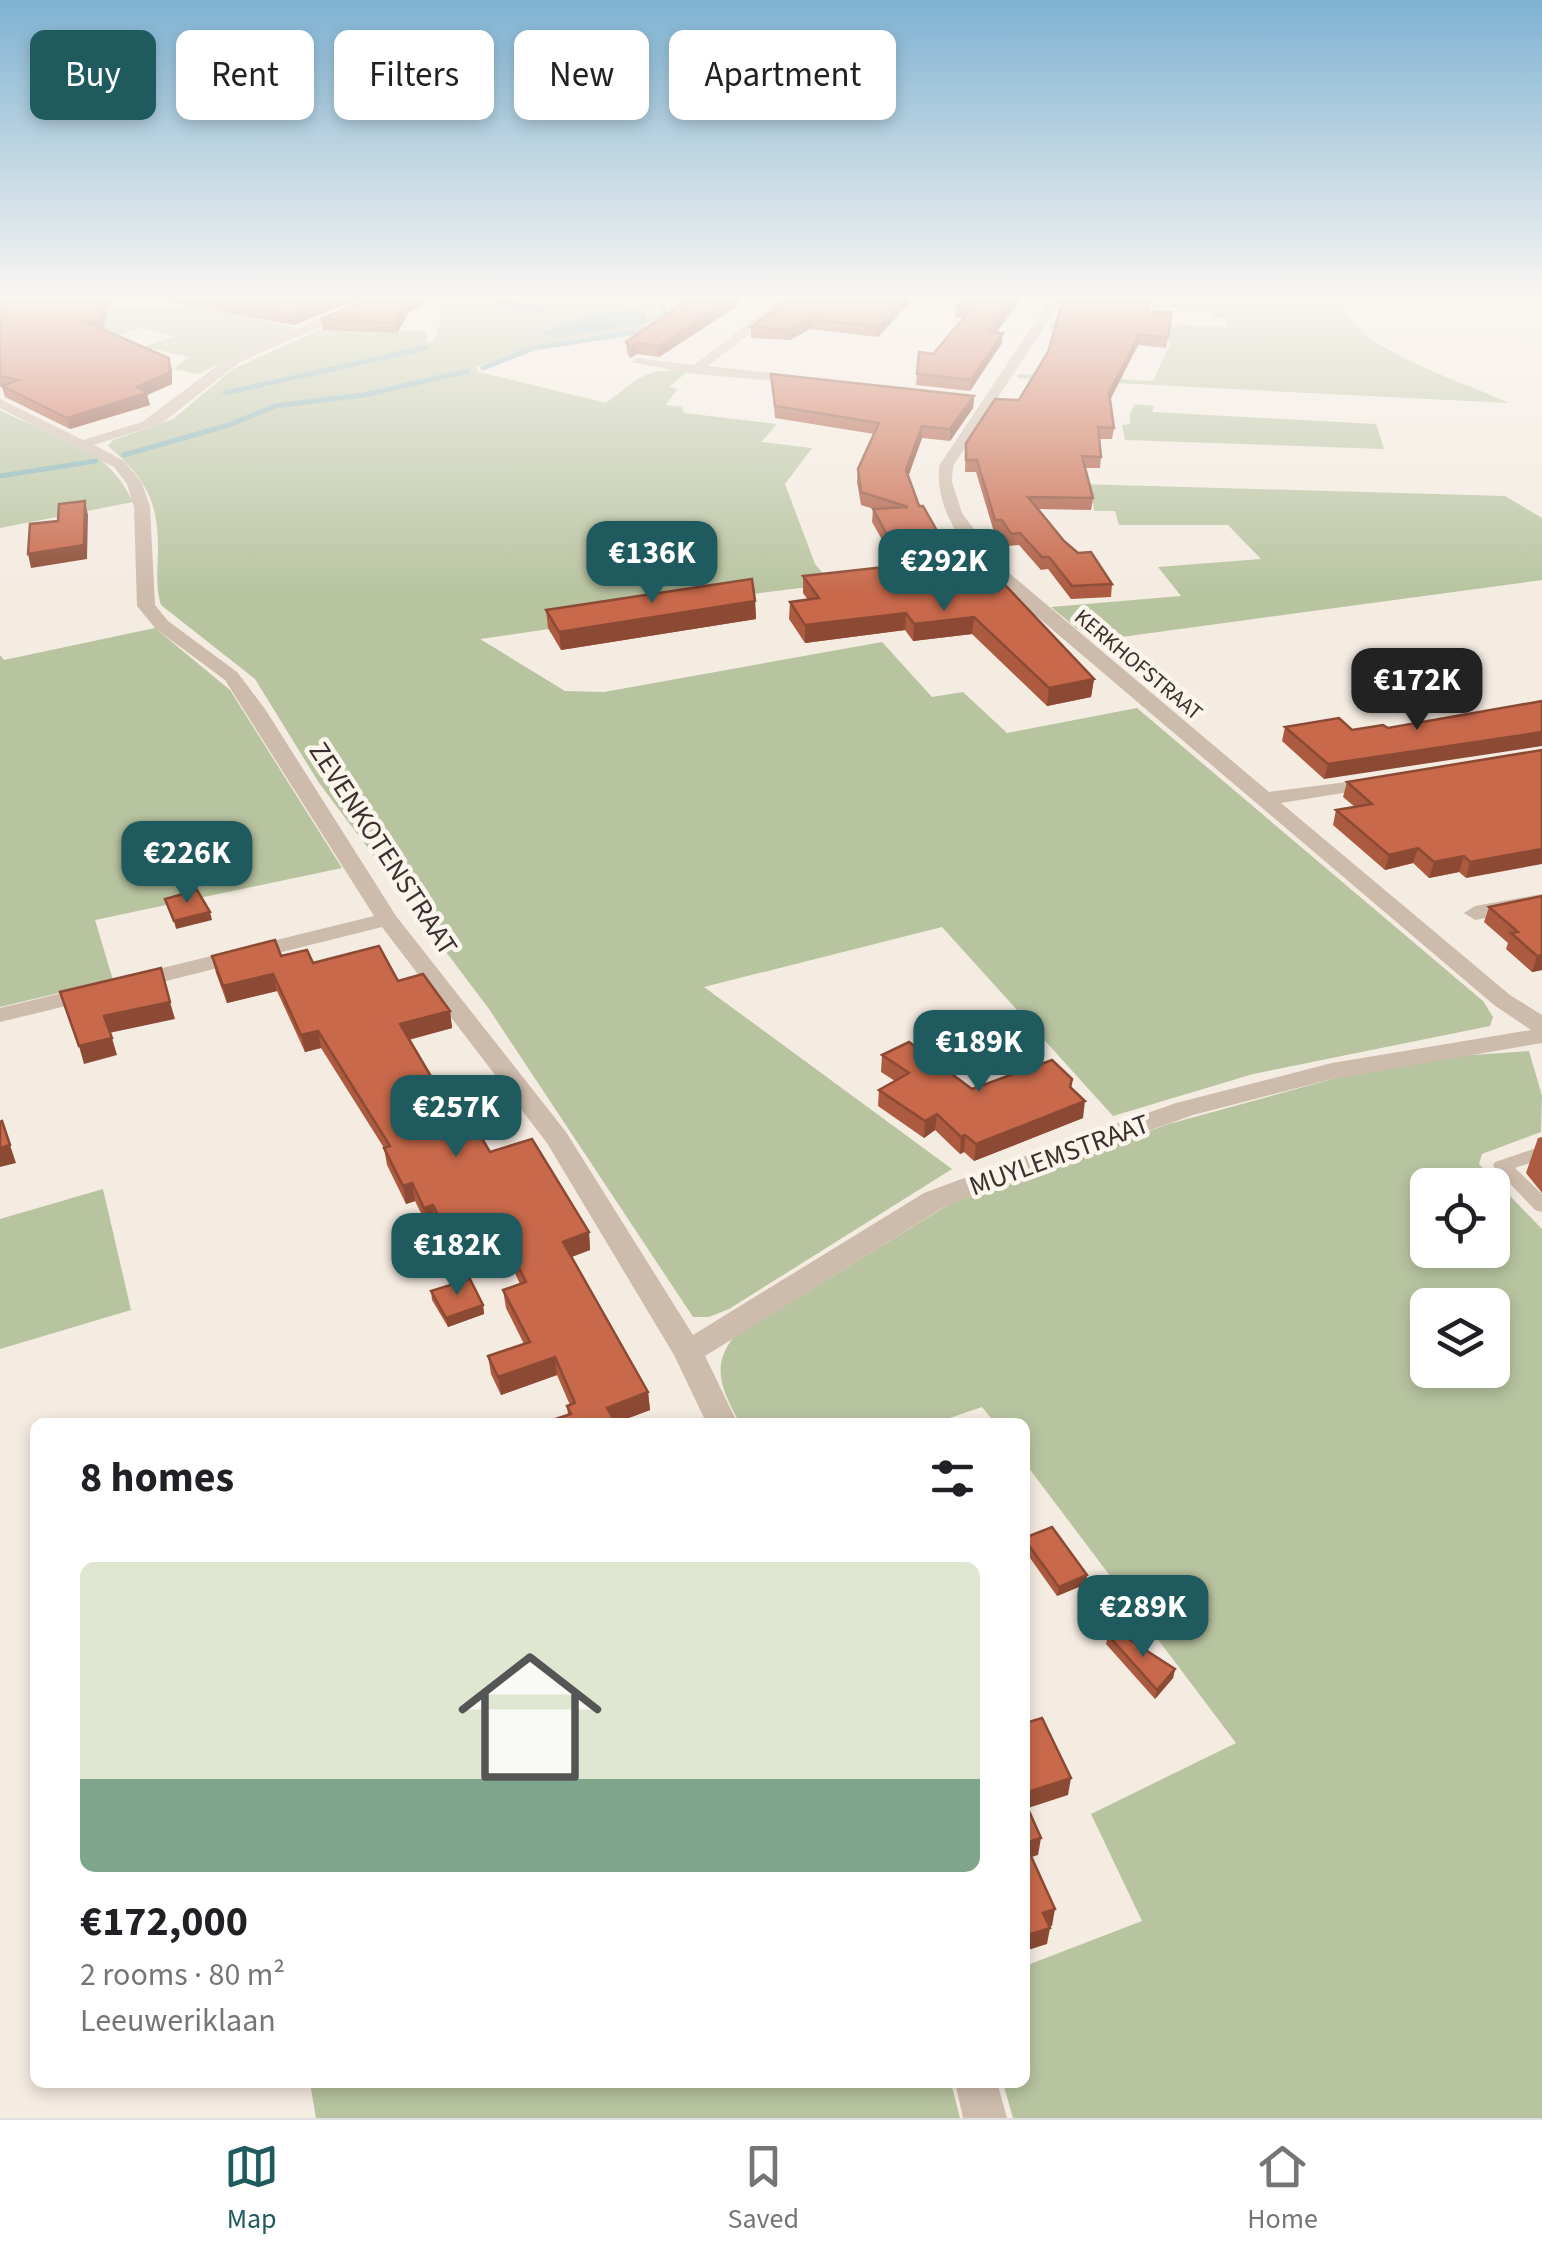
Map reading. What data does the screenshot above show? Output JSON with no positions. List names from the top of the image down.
{
  "streets": {
    "street": ["KERKHOFSTRAAT", "ZEVENKOTENSTRAAT", "MUYLEMSTRAAT"]
  },
  "crossings": [
    ["ZEVENKOTENSTRAAT", "MUYLEMSTRAAT"]
  ],
  "page": {
    "chip": [
      "Buy",
      "Rent",
      "Filters",
      "New",
      "Apartment"
    ],
    "price": [
      "€136K",
      "€292K",
      "€172K",
      "€226K",
      "€189K",
      "€257K",
      "€182K",
      "€289K"
    ],
    "heading": "8 homes",
    "list": [
      {
        "name": "€172,000",
        "note": "2 rooms · 80 m² · Leeuweriklaan"
      }
    ],
    "tabs": ["Map", "Saved", "Home"]
  }
}
